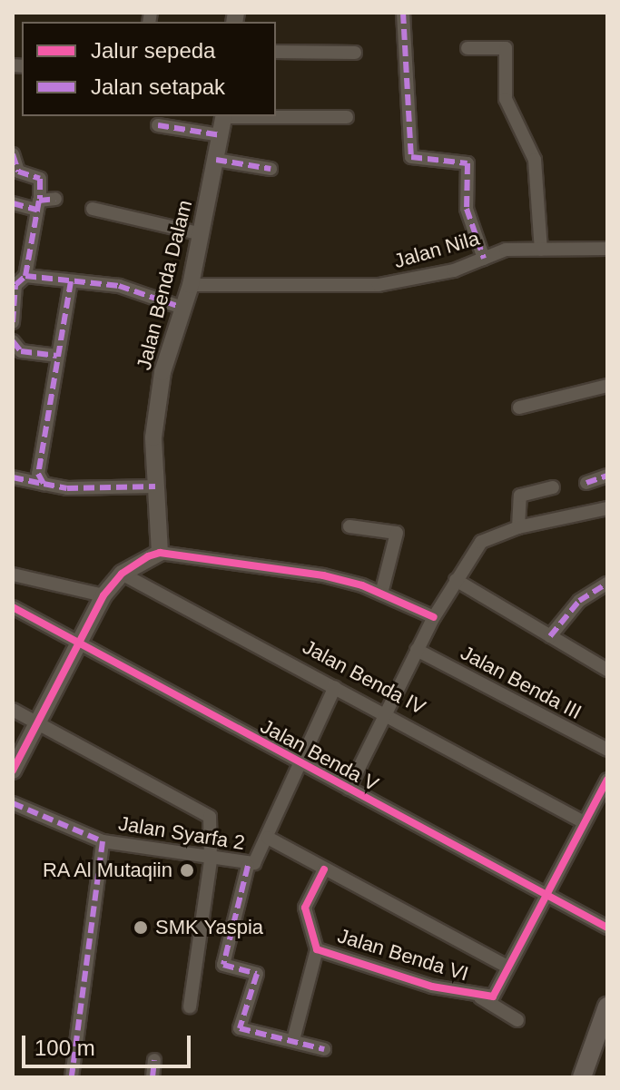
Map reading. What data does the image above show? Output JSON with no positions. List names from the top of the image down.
{
  "streets": {
    "street": [
      "Jalan Nila",
      "Jalan Benda Dalam",
      "Jalan Benda IV",
      "Jalan Benda III",
      "Jalan Benda V",
      "Jalan Syarfa 2",
      "Jalan Benda VI"
    ]
  },
  "crossings": [
    ["Jalan Nila", "Jalan Benda Dalam"],
    ["Jalan Benda IV", "Jalan Syarfa 2"],
    ["Jalan Benda IV", "Jalan Benda VI"],
    ["Jalan Benda V", "Jalan Syarfa 2"],
    ["Jalan Benda V", "Jalan Benda VI"]
  ],
  "places": ["RA Al Mutaqiin", "SMK Yaspia"],
  "legend": ["Jalur sepeda", "Jalan setapak"],
  "scale_bar": "100 m"
}
